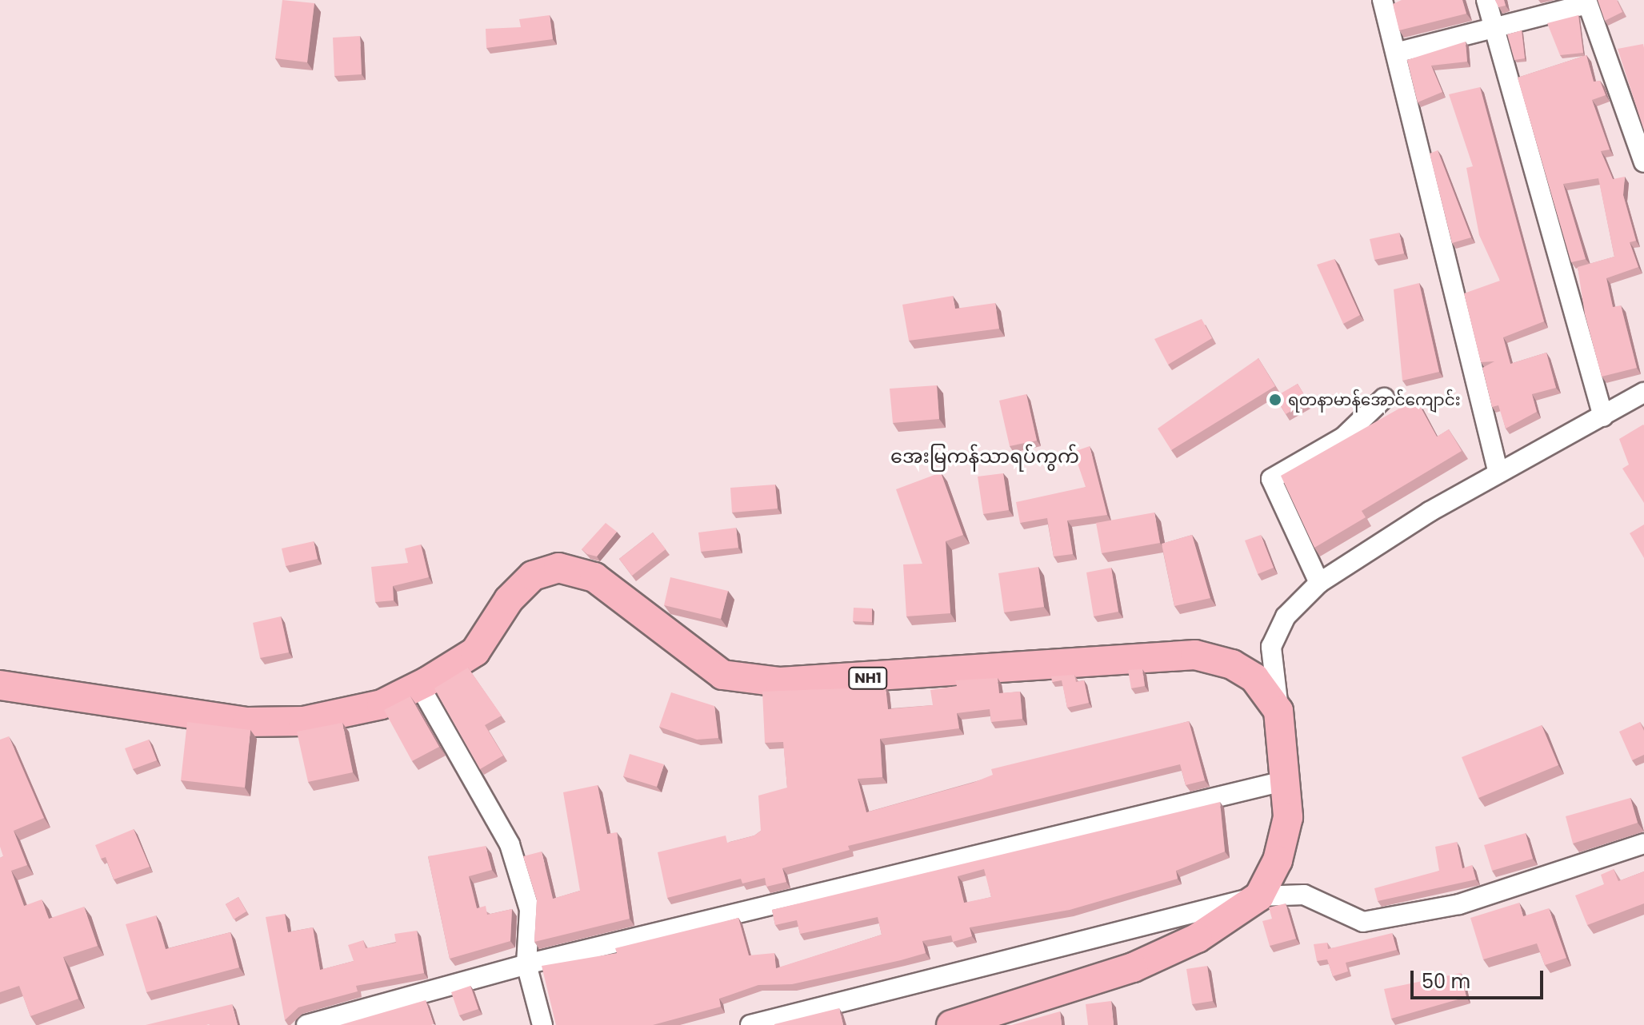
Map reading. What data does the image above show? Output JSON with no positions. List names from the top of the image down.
{
  "streets": {
    "highway": ["NH1"]
  },
  "districts": ["အေးမြကန်သာရပ်ကွက်"],
  "places": ["ရတနာမာန်အောင်ကျောင်း"],
  "scale_bar": "50 m"
}
